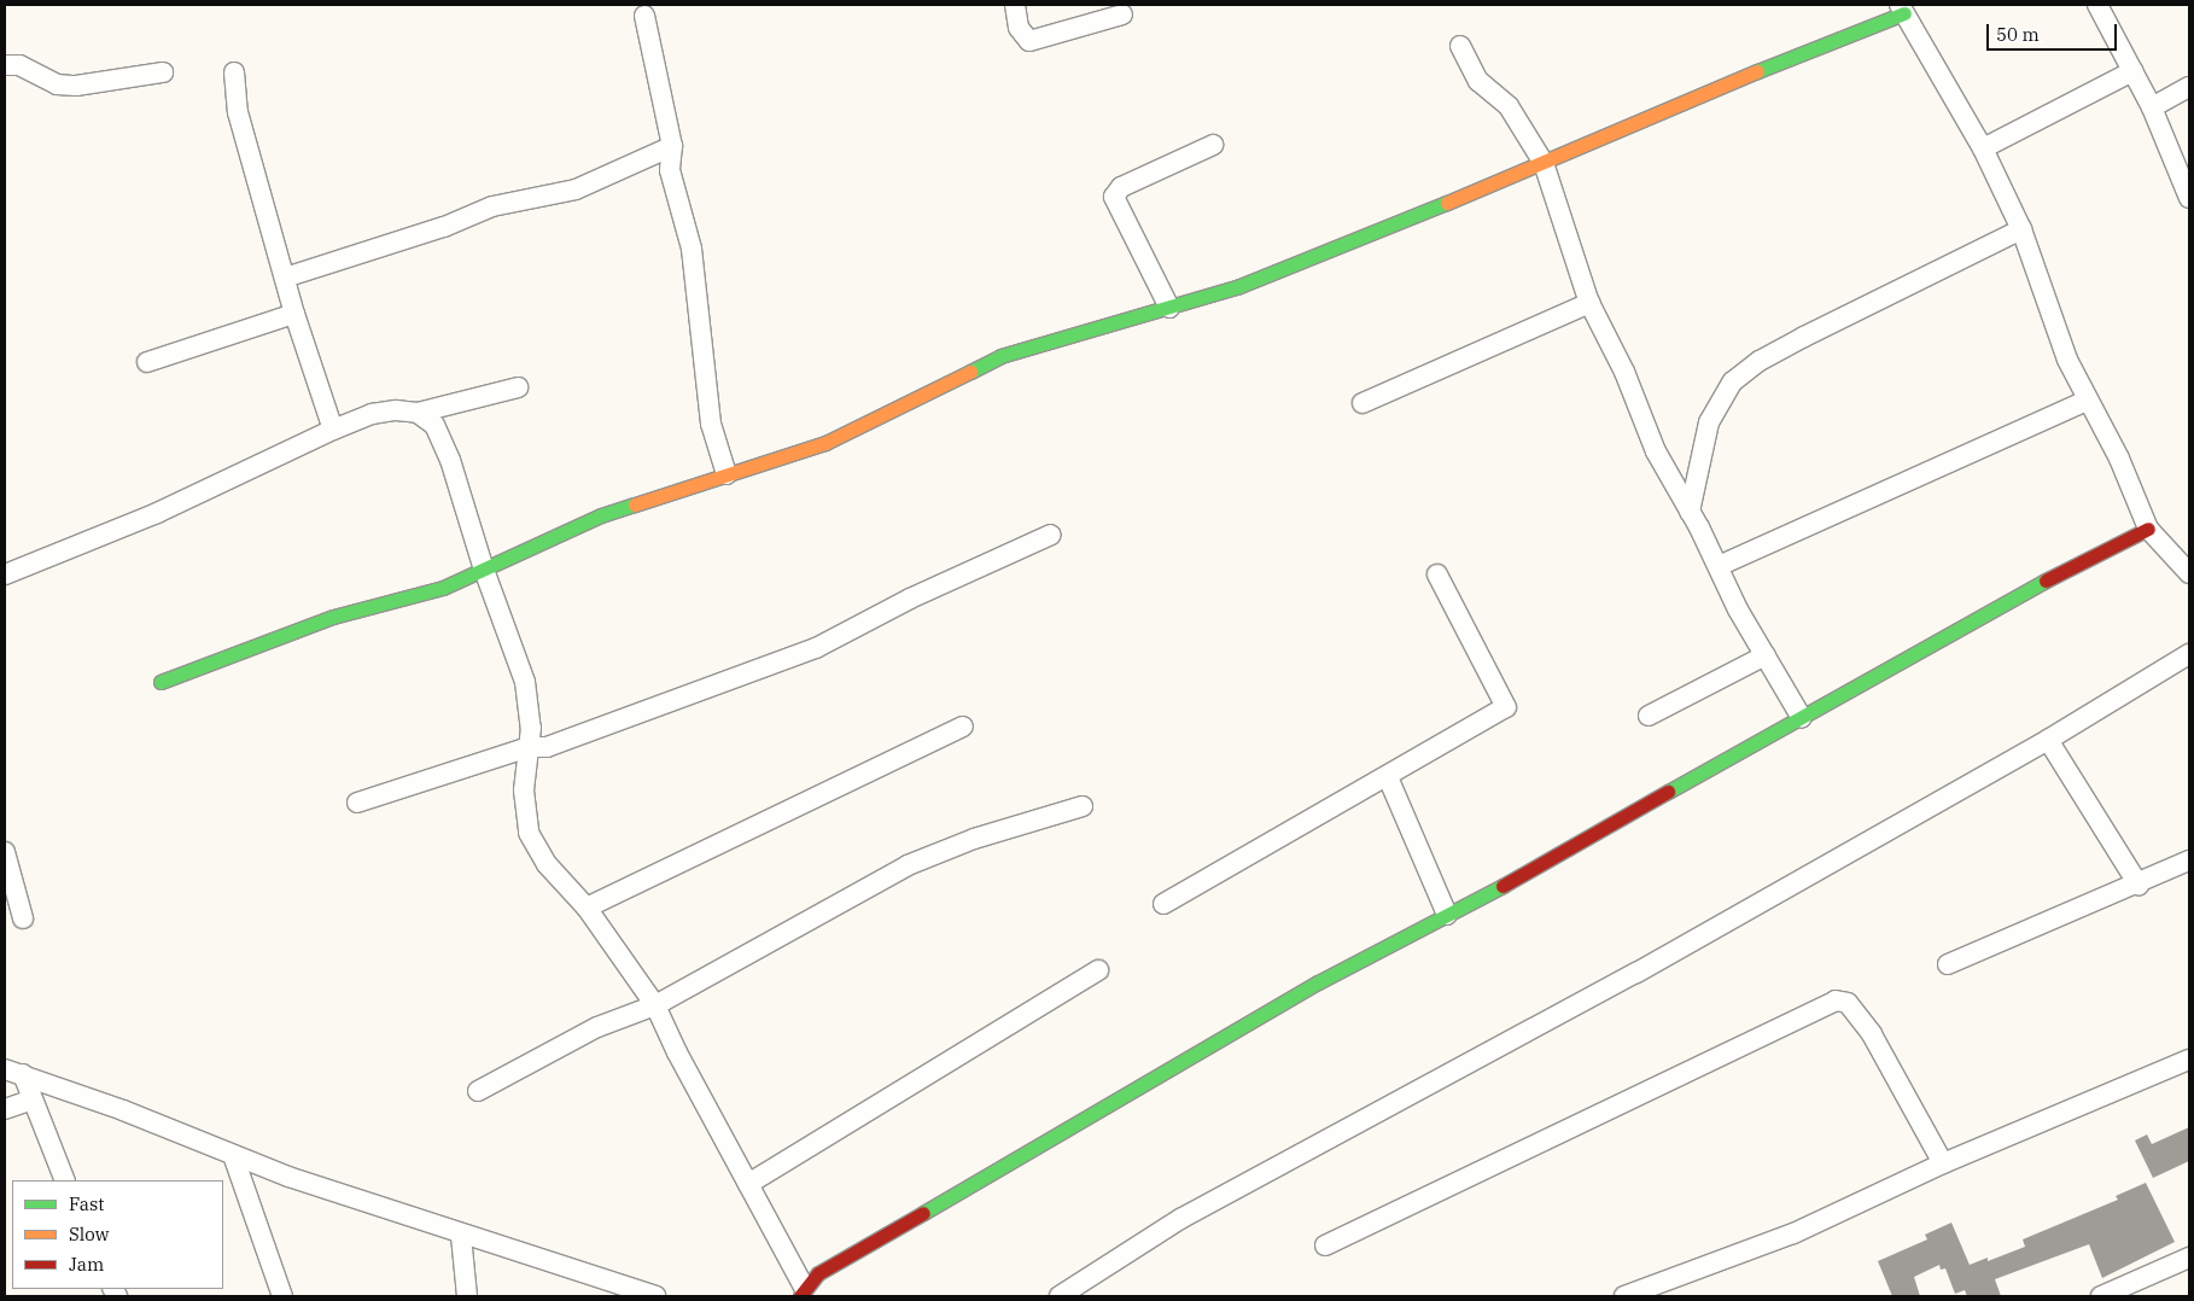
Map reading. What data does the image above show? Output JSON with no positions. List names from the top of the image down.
{
  "legend": ["Fast", "Slow", "Jam"],
  "scale_bar": "50 m"
}
